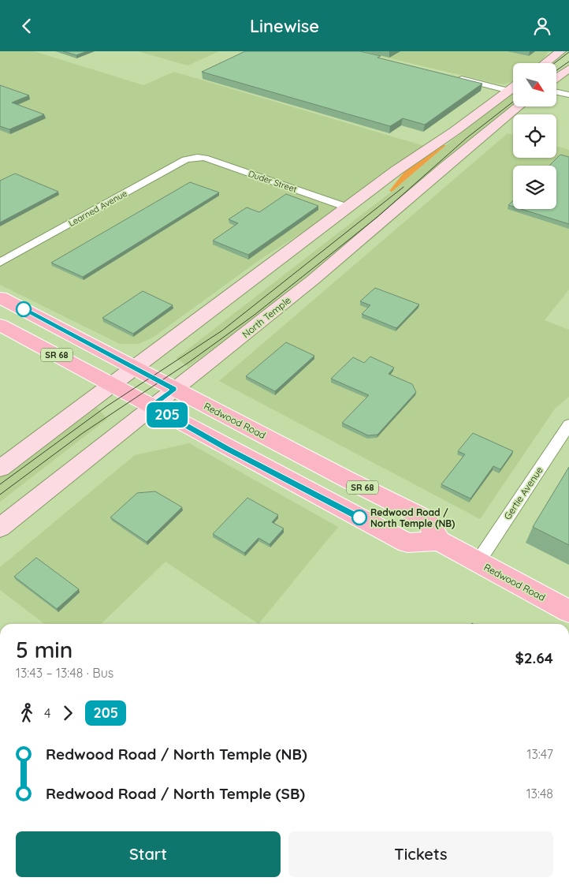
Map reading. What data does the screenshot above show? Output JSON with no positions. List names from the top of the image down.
{
  "streets": {
    "main road": ["North Temple", "SR 68", "Redwood Road"],
    "street": ["Duder Street", "Learned Avenue", "Gertie Avenue"]
  },
  "crossings": [
    ["Duder Street", "Learned Avenue"],
    ["North Temple", "Redwood Road"],
    ["Redwood Road", "Gertie Avenue"]
  ],
  "places": ["Redwood Road / North Temple (NB)"],
  "lines": ["bus line 205"],
  "north": "bottom right",
  "page": {
    "header": "Linewise",
    "on_map": "205",
    "heading": ["5 min", "13:43 – 13:48 · Bus", "$2.64"],
    "legs": ["4", "205"],
    "list": [
      {
        "name": "Redwood Road / North Temple (NB)",
        "value": "13:47"
      },
      {
        "name": "Redwood Road / North Temple (SB)",
        "value": "13:48"
      }
    ],
    "buttons": ["Start", "Tickets"]
  }
}
